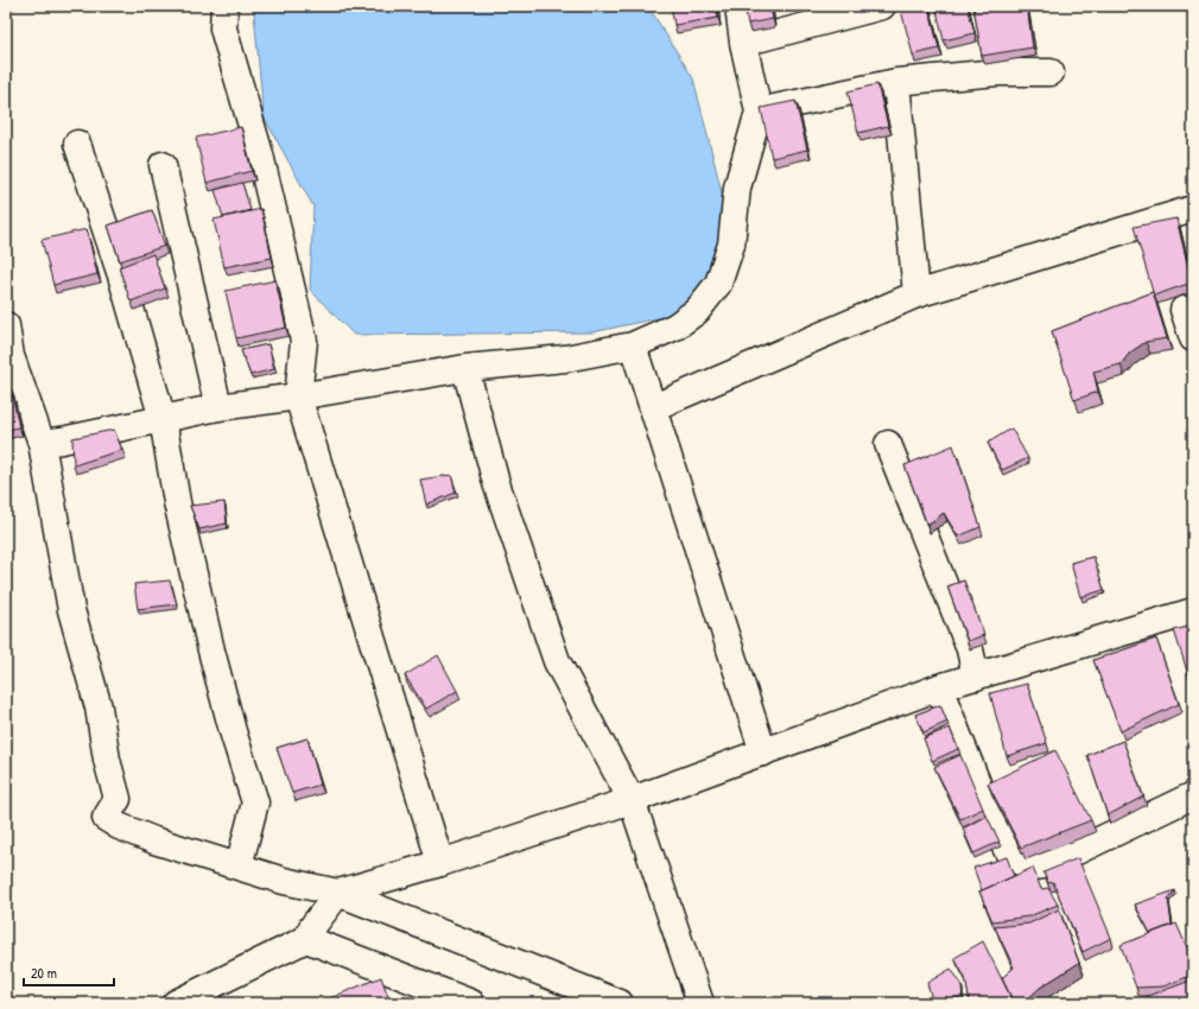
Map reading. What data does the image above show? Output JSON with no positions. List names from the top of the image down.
{
  "scale_bar": "20 m"
}
